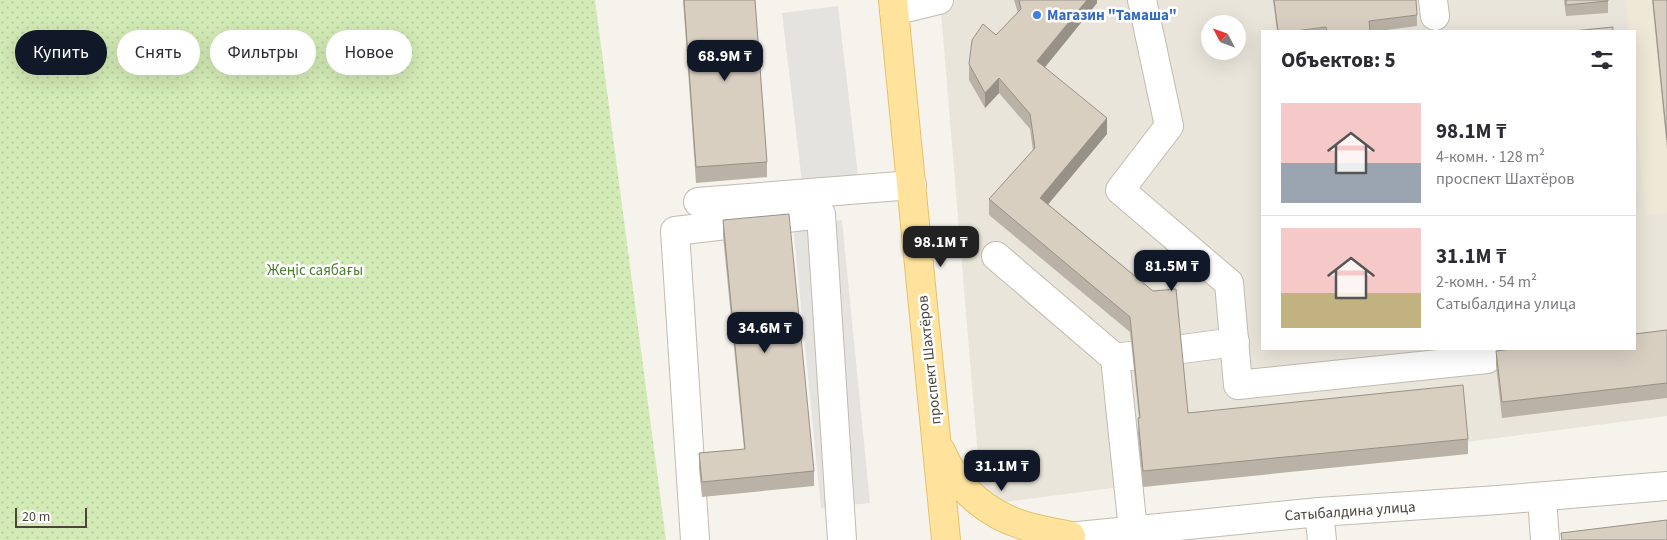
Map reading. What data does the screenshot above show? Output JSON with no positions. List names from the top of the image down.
{
  "streets": {
    "main road": ["проспект Шахтёров"],
    "street": ["Сатыбалдина улица"]
  },
  "parks": ["Жеңіс саябағы"],
  "places": ["Магазин \"Тамаша\""],
  "scale_bar": "20 m",
  "north": "top left",
  "page": {
    "chip": [
      "Купить",
      "Снять",
      "Фильтры",
      "Новое"
    ],
    "heading": "Объектов: 5",
    "price": [
      "68.9M ₸",
      "98.1M ₸",
      "81.5M ₸",
      "34.6M ₸",
      "31.1M ₸"
    ],
    "list": [
      {
        "name": "98.1M ₸",
        "note": "4-комн. · 128 m² · проспект Шахтёров"
      },
      {
        "name": "31.1M ₸",
        "note": "2-комн. · 54 m² · Сатыбалдина улица"
      }
    ],
    "scale": "20 m"
  }
}
